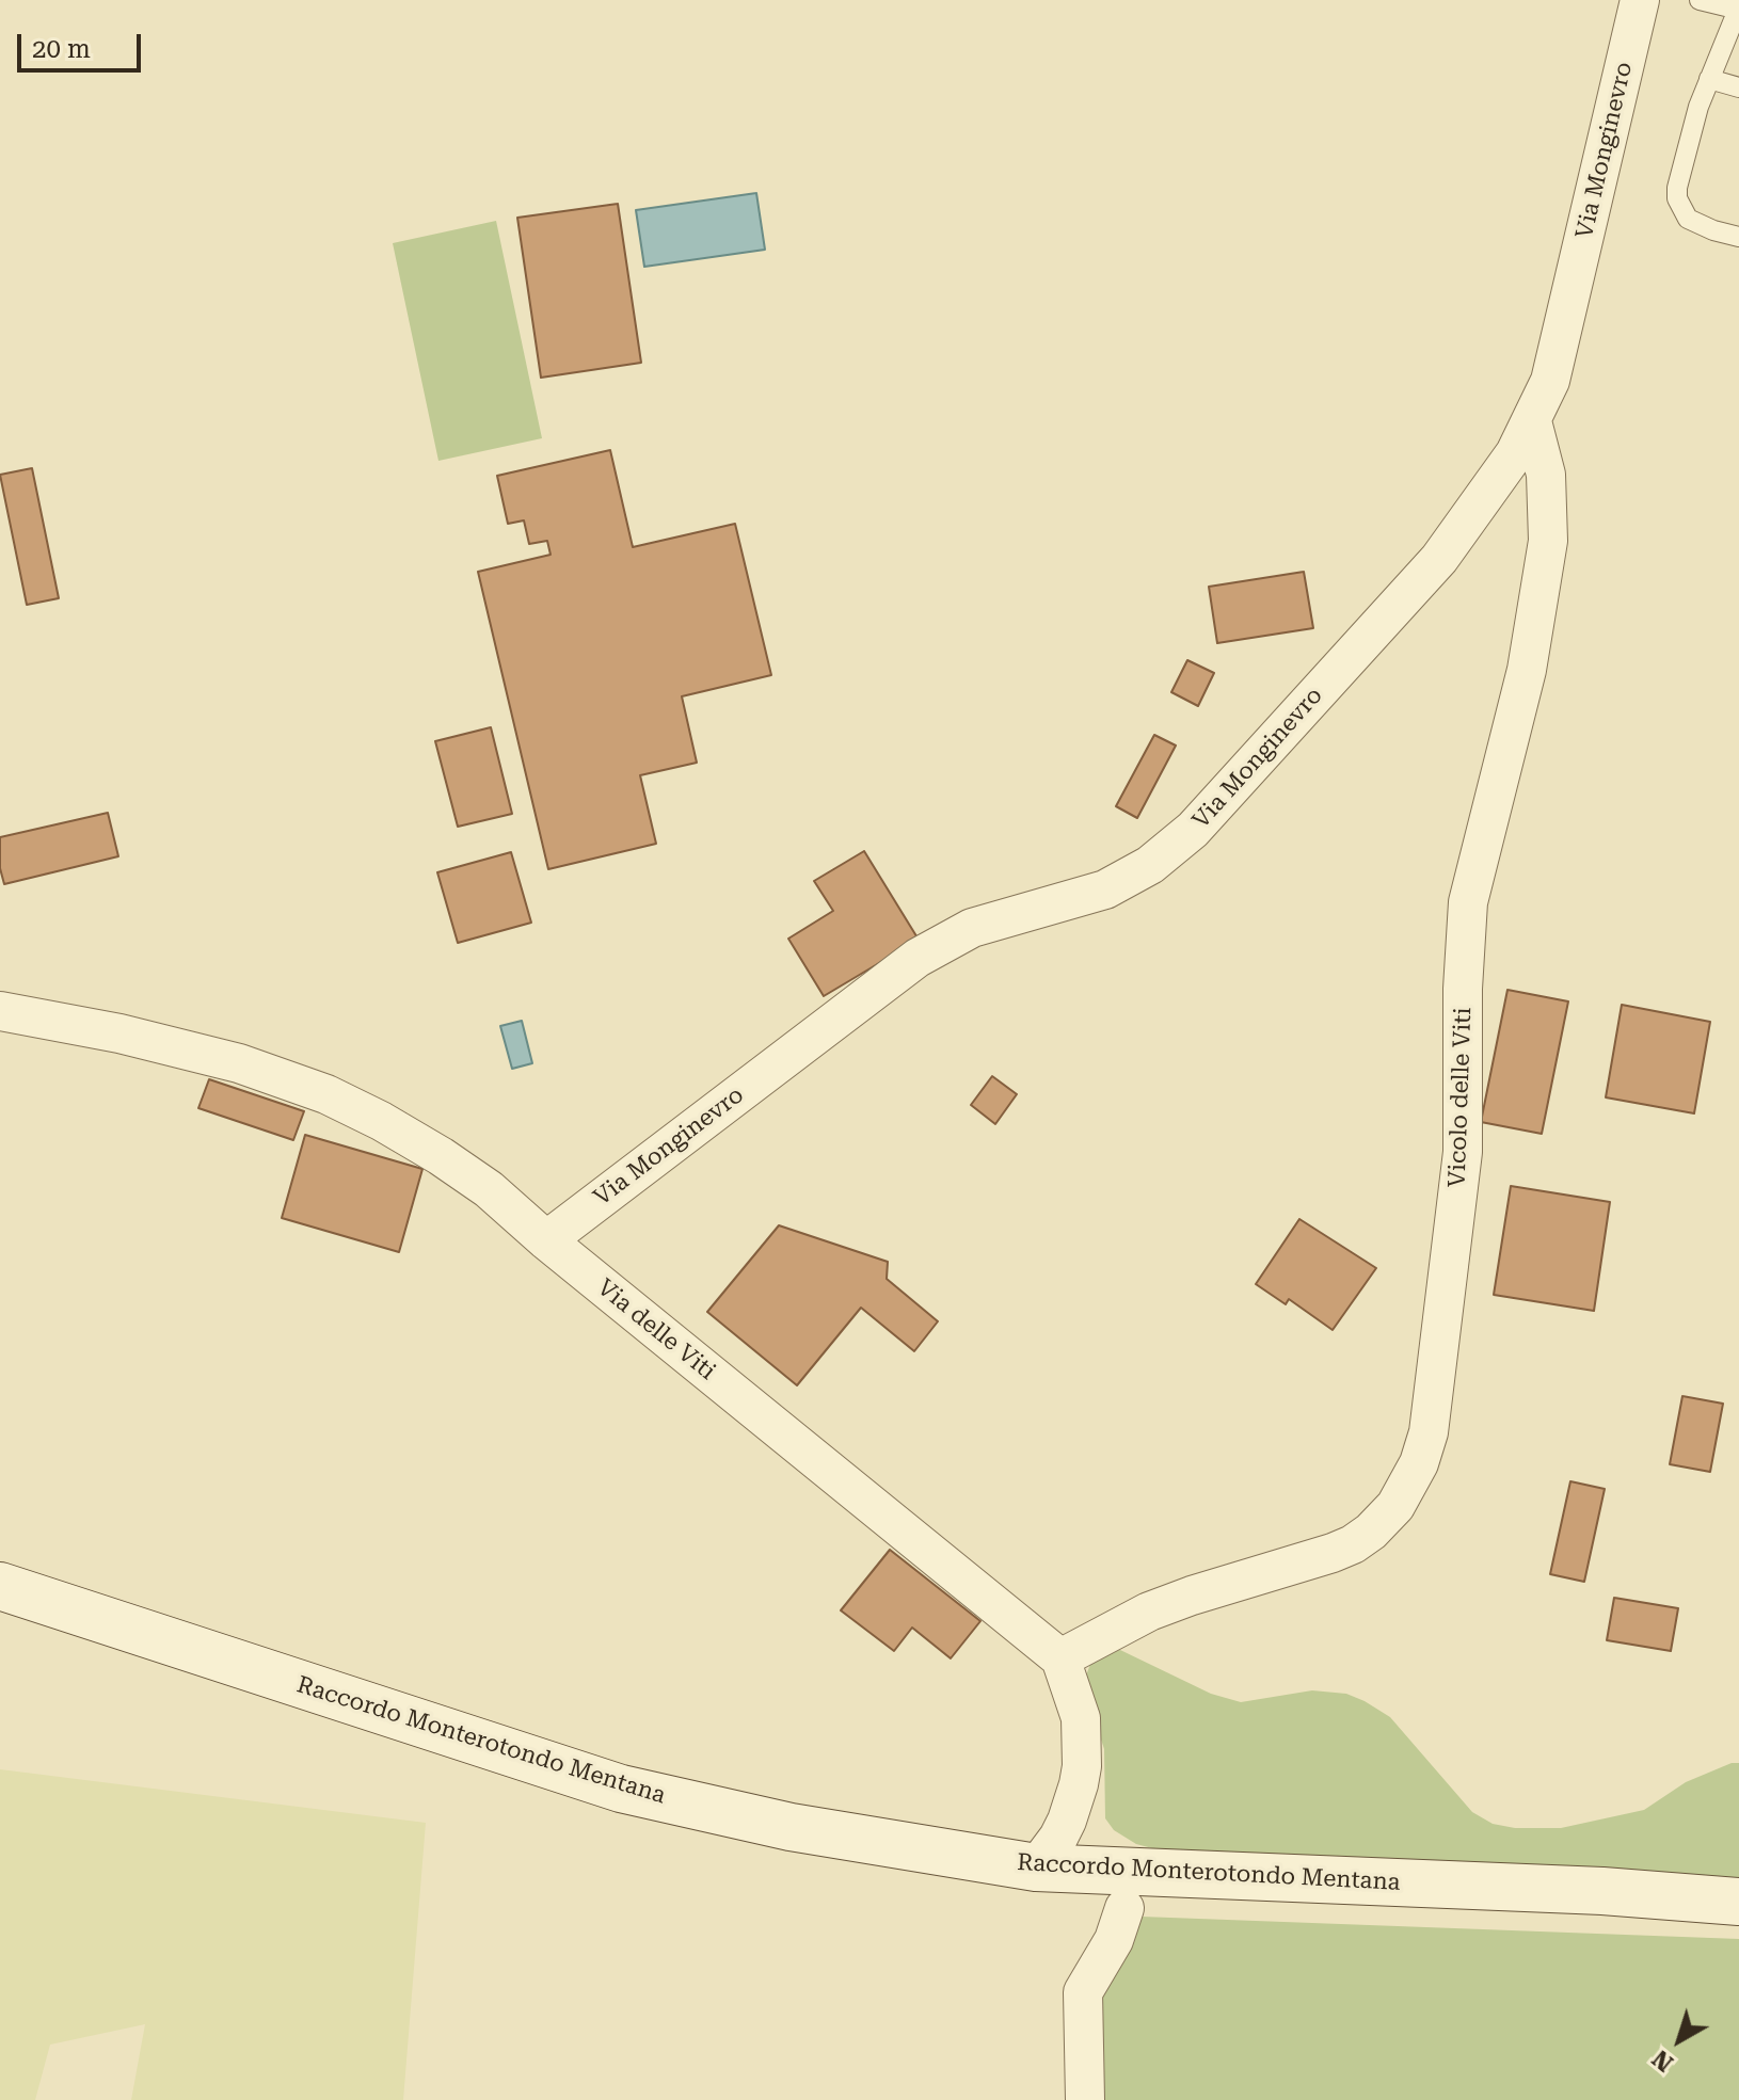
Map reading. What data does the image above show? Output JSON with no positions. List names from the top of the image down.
{
  "streets": {
    "main road": ["Raccordo Monterotondo Mentana"],
    "street": ["Via Monginevro", "Vicolo delle Viti", "Via delle Viti"]
  },
  "crossings": [
    ["Via Monginevro", "Vicolo delle Viti"],
    ["Via Monginevro", "Via delle Viti"],
    ["Vicolo delle Viti", "Via delle Viti"]
  ],
  "scale_bar": "20 m",
  "north": "bottom left"
}
